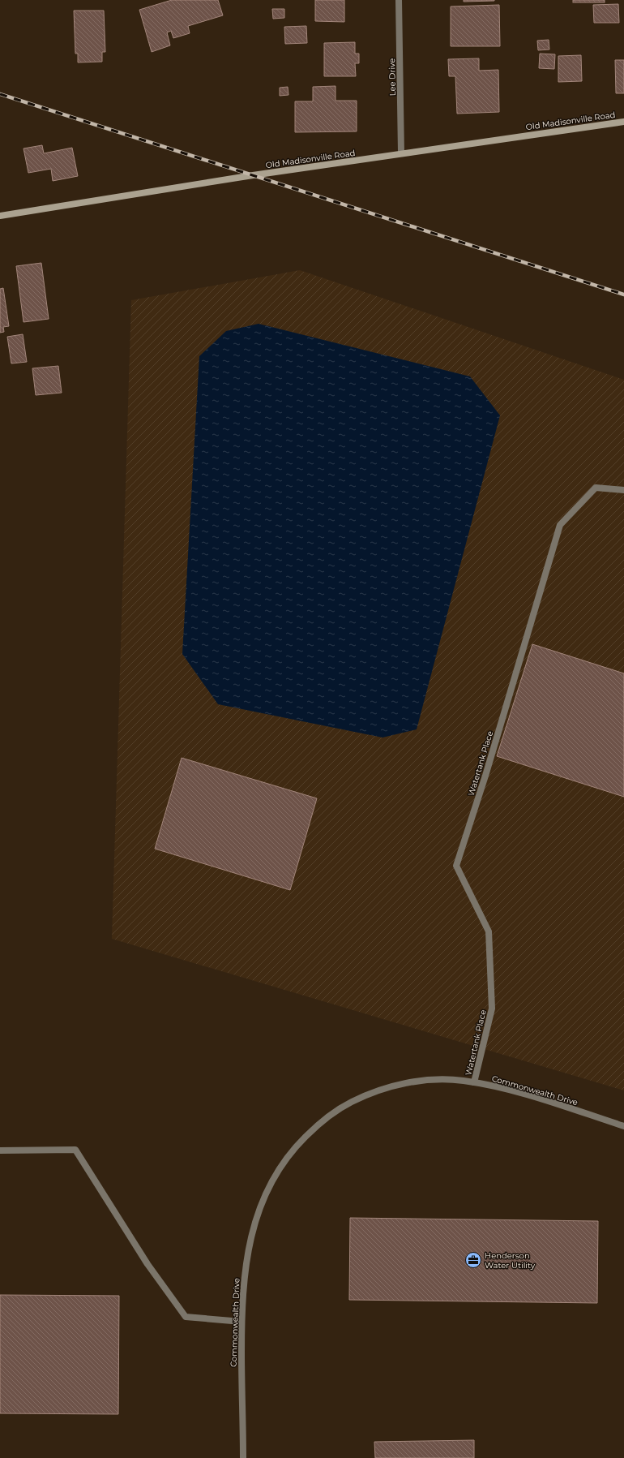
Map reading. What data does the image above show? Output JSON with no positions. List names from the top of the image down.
{
  "streets": {
    "main road": ["Old Madisonville Road"],
    "street": ["Lee Drive", "Watertank Place", "Commonwealth Drive"]
  },
  "crossings": [
    ["Lee Drive", "Old Madisonville Road"],
    ["Watertank Place", "Commonwealth Drive"]
  ],
  "places": {
    "office": ["Henderson Water Utility"]
  }
}
